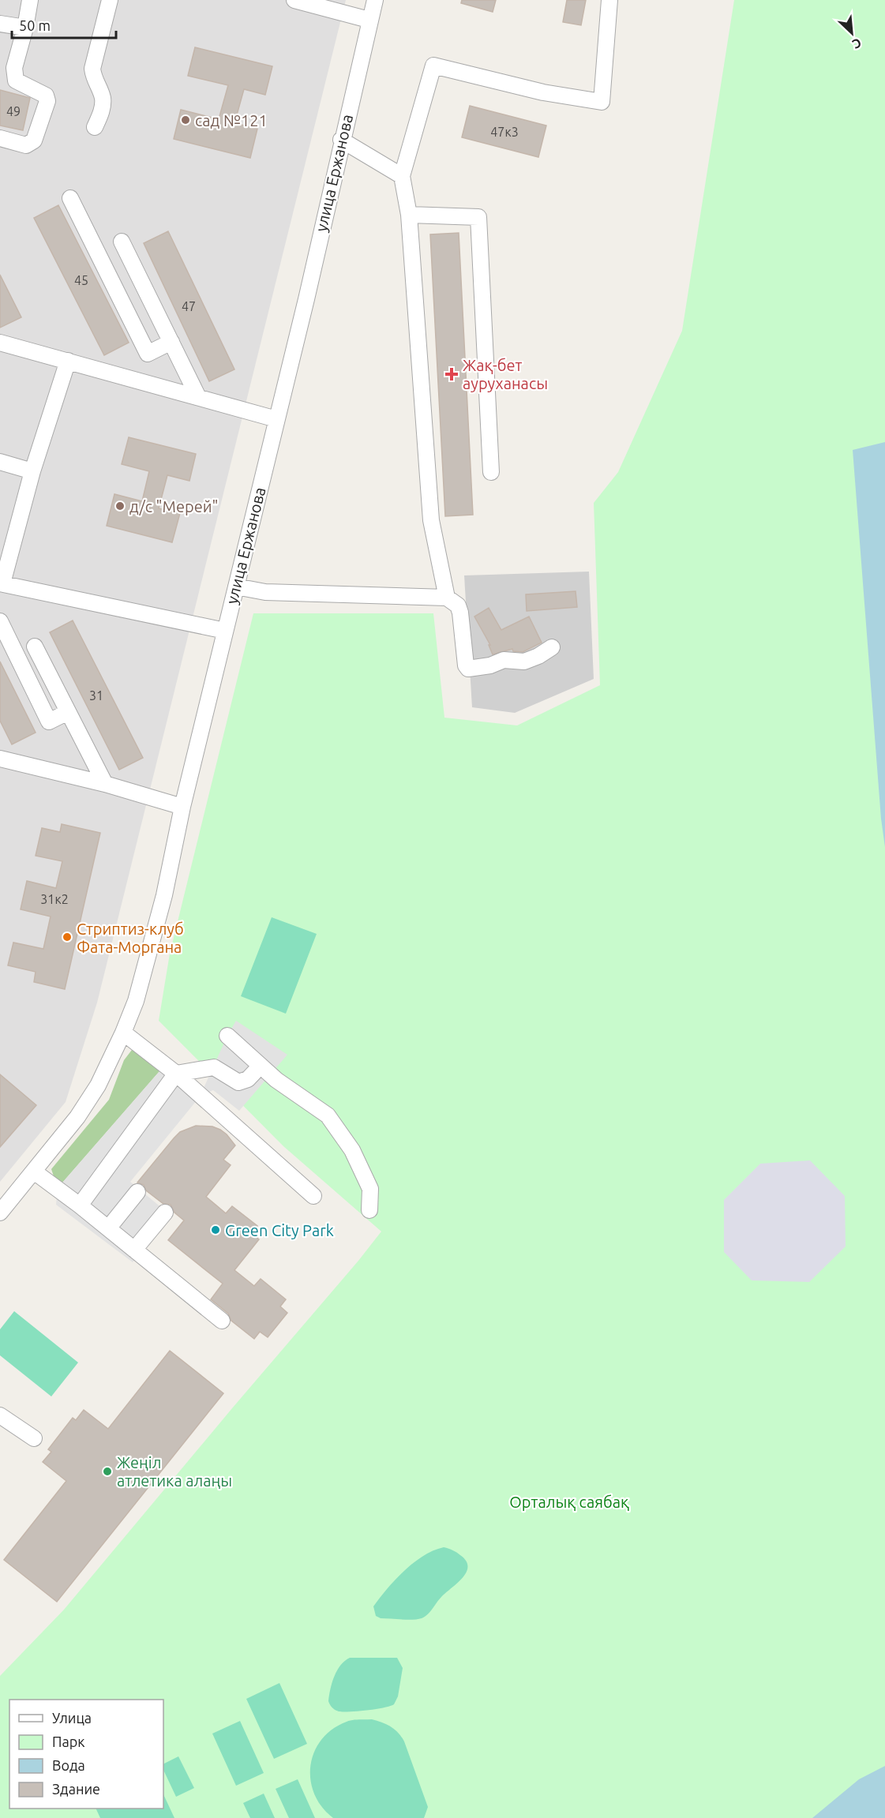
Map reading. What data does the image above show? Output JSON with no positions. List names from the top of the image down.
{
  "streets": {
    "street": ["улица Ержанова"]
  },
  "parks": ["Орталық саябақ"],
  "places": {
    "other": [
      "сад №121",
      "д/с \"Мерей\"",
      "Стриптиз-клуб Фата-Моргана",
      "Green City Park",
      "Жеңіл атлетика алаңы"
    ],
    "health": ["Жақ-бет ауруханасы"]
  },
  "house_numbers": [
    "49",
    "47к3",
    "45",
    "47",
    "31",
    "31к2"
  ],
  "legend": [
    "Улица",
    "Парк",
    "Вода",
    "Здание"
  ],
  "scale_bar": "50 m",
  "north": "bottom right"
}
